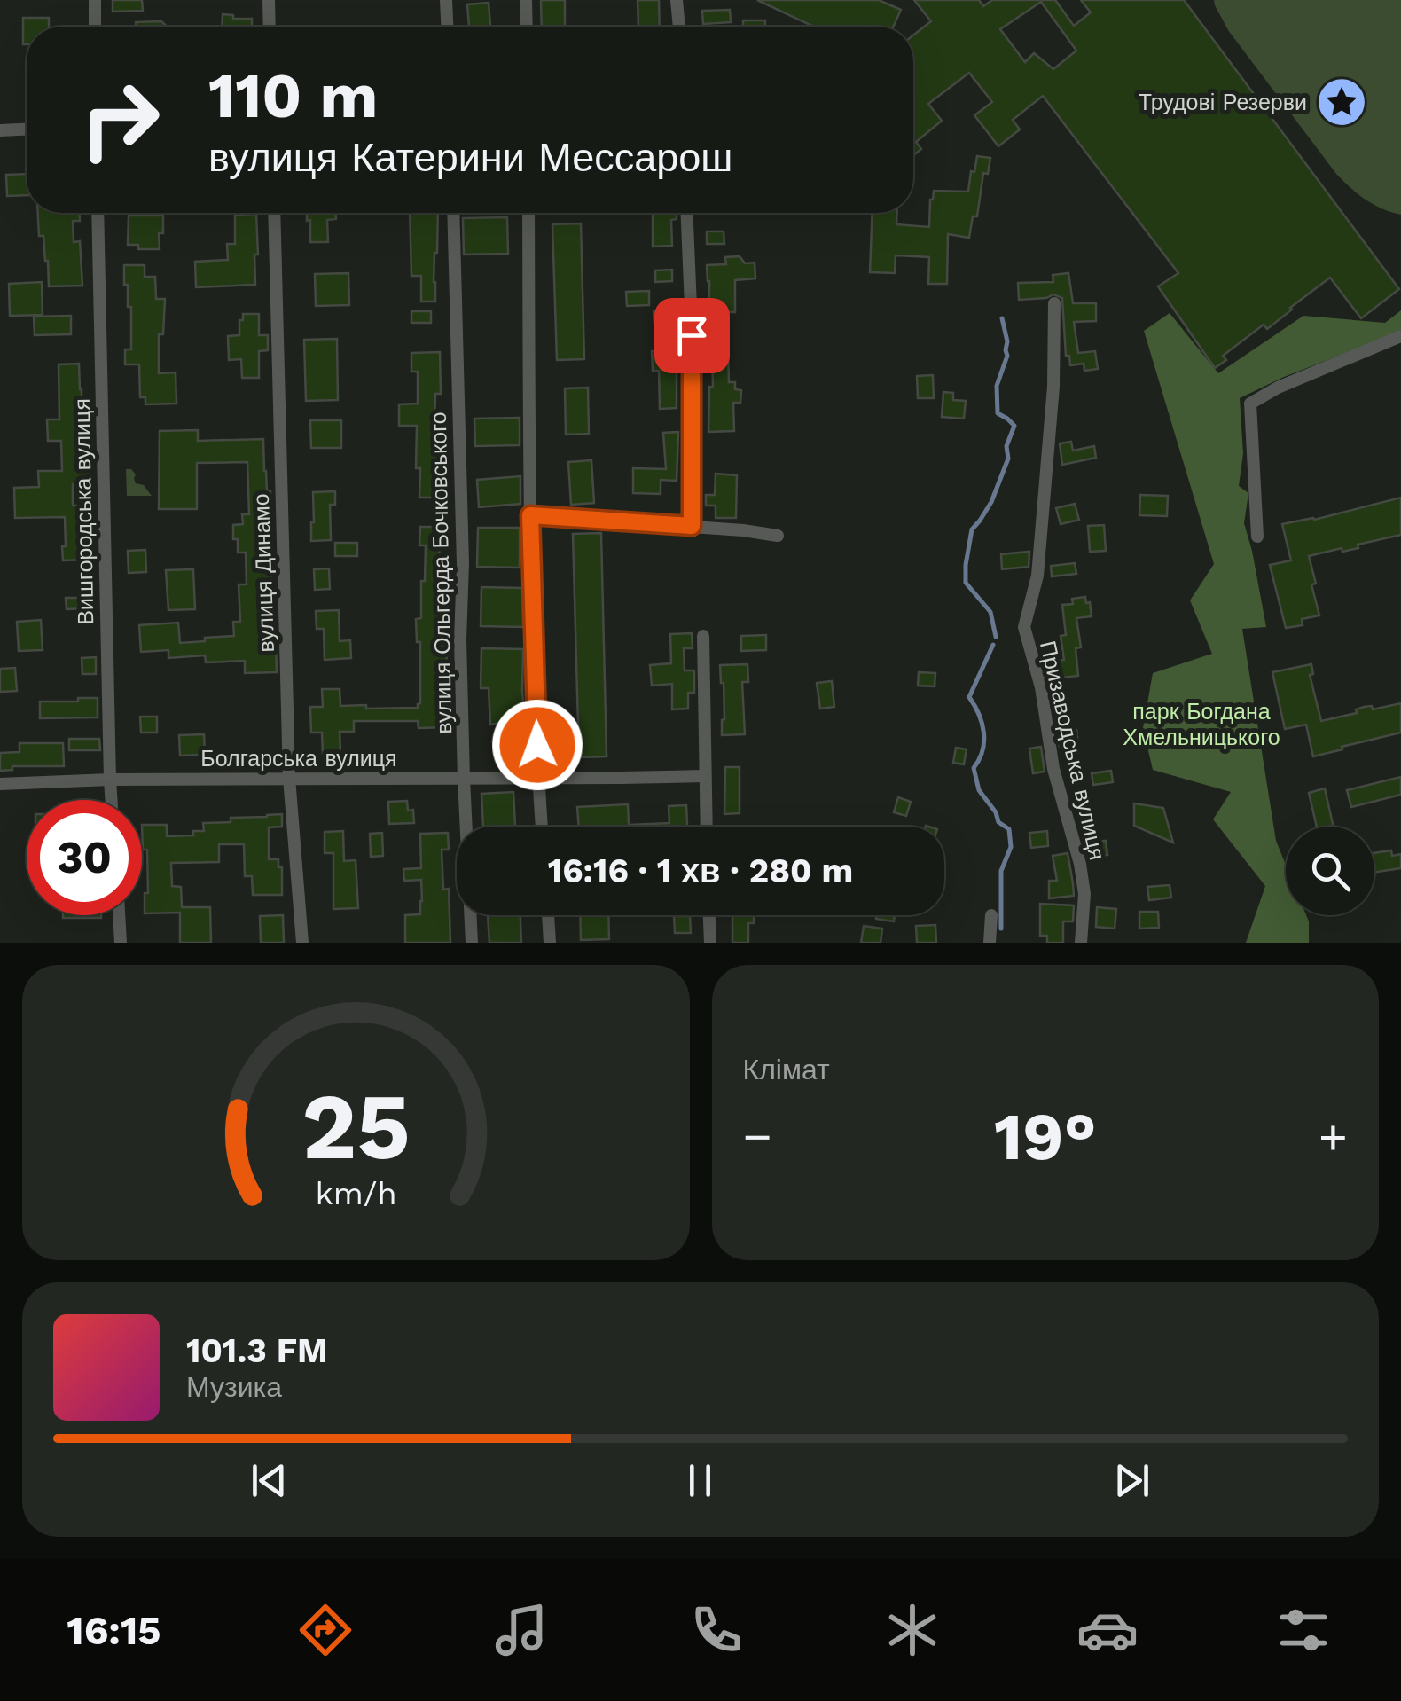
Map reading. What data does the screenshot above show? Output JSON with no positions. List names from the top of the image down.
{
  "streets": {
    "street": [
      "Вишгородська вулиця",
      "вулиця Динамо",
      "вулиця Ольгерда Бочковського",
      "Призаводська вулиця",
      "Болгарська вулиця"
    ]
  },
  "crossings": [
    ["Вишгородська вулиця", "Болгарська вулиця"],
    ["вулиця Динамо", "Болгарська вулиця"],
    ["вулиця Ольгерда Бочковського", "Болгарська вулиця"]
  ],
  "parks": ["парк Богдана Хмельницького"],
  "places": {
    "place": ["Трудові Резерви"]
  },
  "page": {
    "turn": ["110 m", "вулиця Катерини Мессарош"],
    "limit": "30",
    "trip": "16:16 · 1 хв · 280 m",
    "tile": "Клімат",
    "heat": ["−", "19°", "+"],
    "song": ["101.3 FM", "Музика"],
    "tabs": "16:15",
    "gauge": ["25", "km/h"]
  }
}
